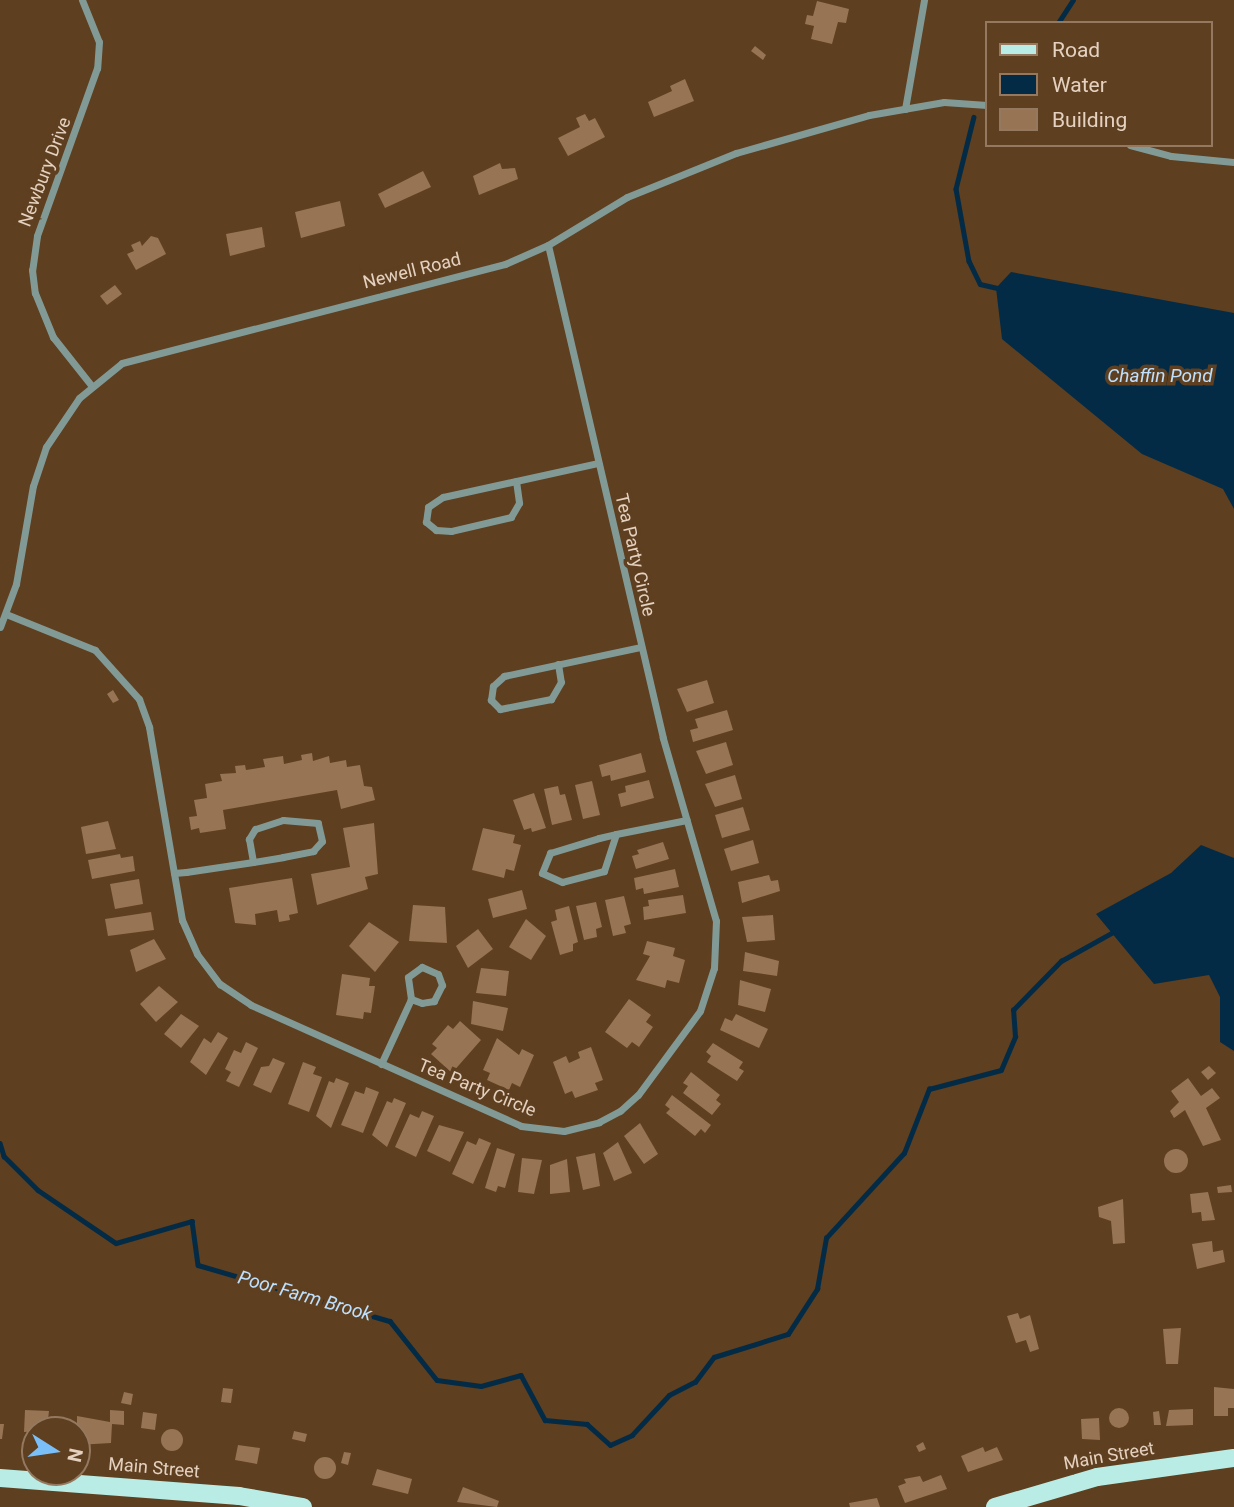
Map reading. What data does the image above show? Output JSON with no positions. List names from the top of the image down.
{
  "streets": {
    "main road": ["Main Street"],
    "street": ["Newbury Drive", "Newell Road", "Tea Party Circle"]
  },
  "crossings": [
    ["Newbury Drive", "Newell Road"],
    ["Newell Road", "Tea Party Circle"]
  ],
  "water": ["Chaffin Pond", "Poor Farm Brook"],
  "legend": ["Road", "Water", "Building"],
  "north": "right"
}
